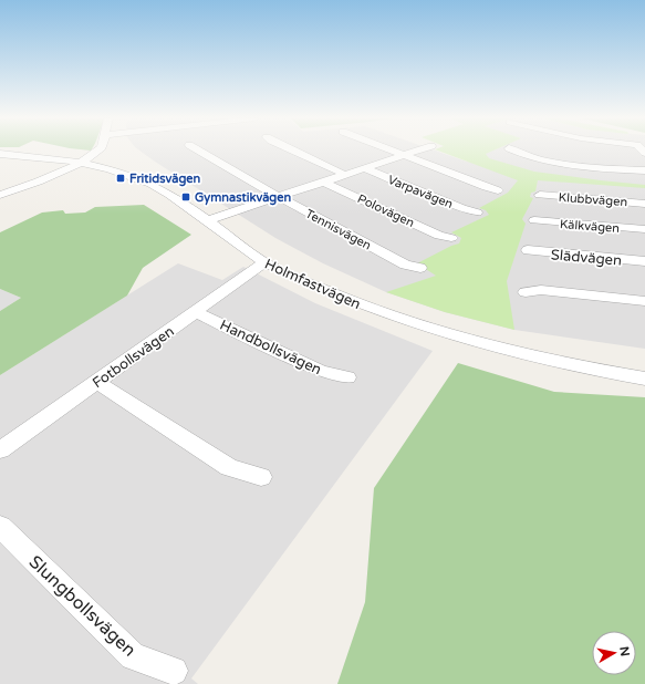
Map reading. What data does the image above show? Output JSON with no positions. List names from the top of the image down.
{
  "streets": {
    "street": [
      "Varpavägen",
      "Klubbvägen",
      "Polovägen",
      "Kälkvägen",
      "Tennisvägen",
      "Slädvägen",
      "Holmfastvägen",
      "Handbollsvägen",
      "Fotbollsvägen",
      "Slungbollsvägen"
    ]
  },
  "crossings": [
    ["Holmfastvägen", "Fotbollsvägen"],
    ["Handbollsvägen", "Fotbollsvägen"]
  ],
  "places": {
    "transit": ["Fritidsvägen", "Gymnastikvägen"]
  },
  "north": "right"
}
